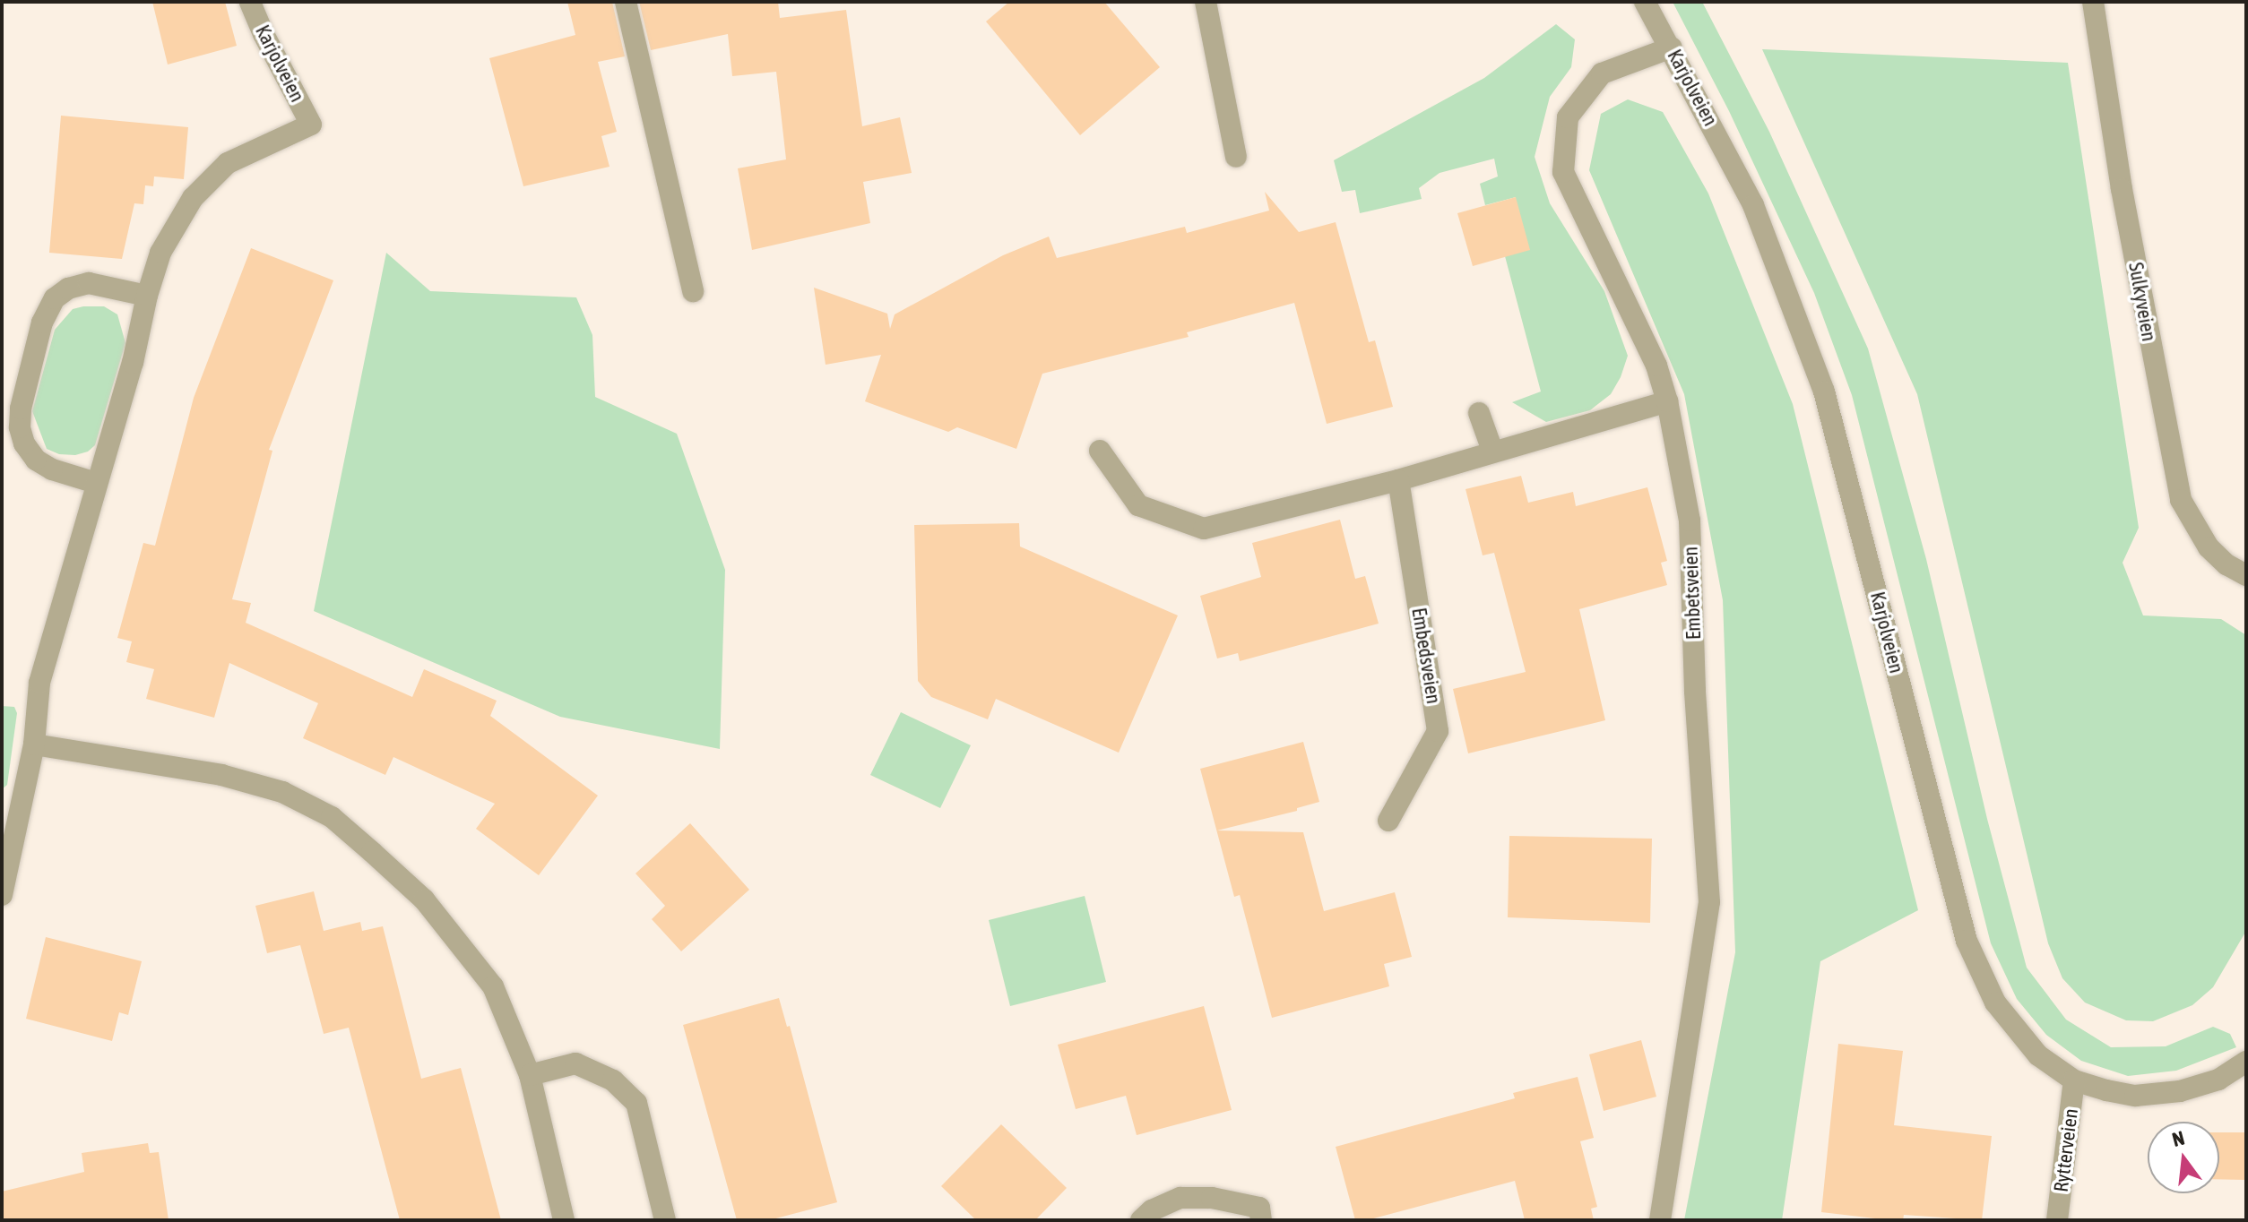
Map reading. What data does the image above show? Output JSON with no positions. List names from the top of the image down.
{
  "streets": {
    "street": [
      "Karjolveien",
      "Sulkyveien",
      "Embetsveien",
      "Embedsveien",
      "Rytterveien"
    ]
  },
  "crossings": [
    ["Karjolveien", "Embetsveien"],
    ["Karjolveien", "Rytterveien"]
  ],
  "north": "top"
}
